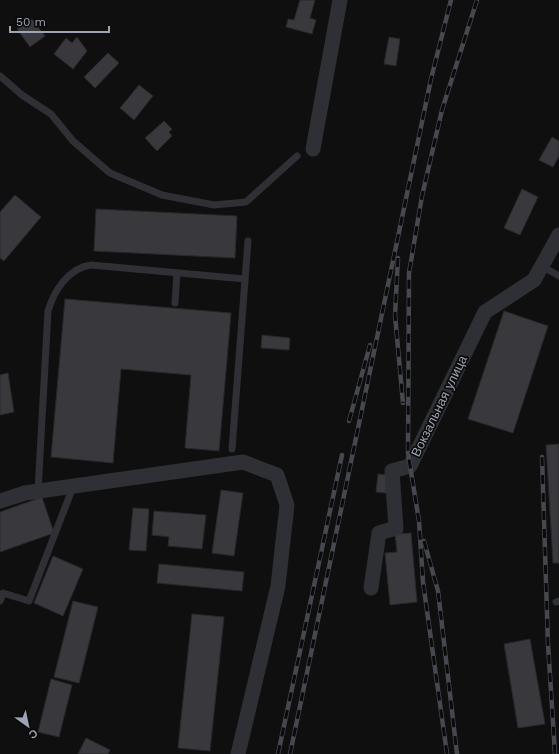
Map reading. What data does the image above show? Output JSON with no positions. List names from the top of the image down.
{
  "streets": {
    "street": ["Вокзальная улица"]
  },
  "scale_bar": "50 m",
  "north": "bottom right"
}
